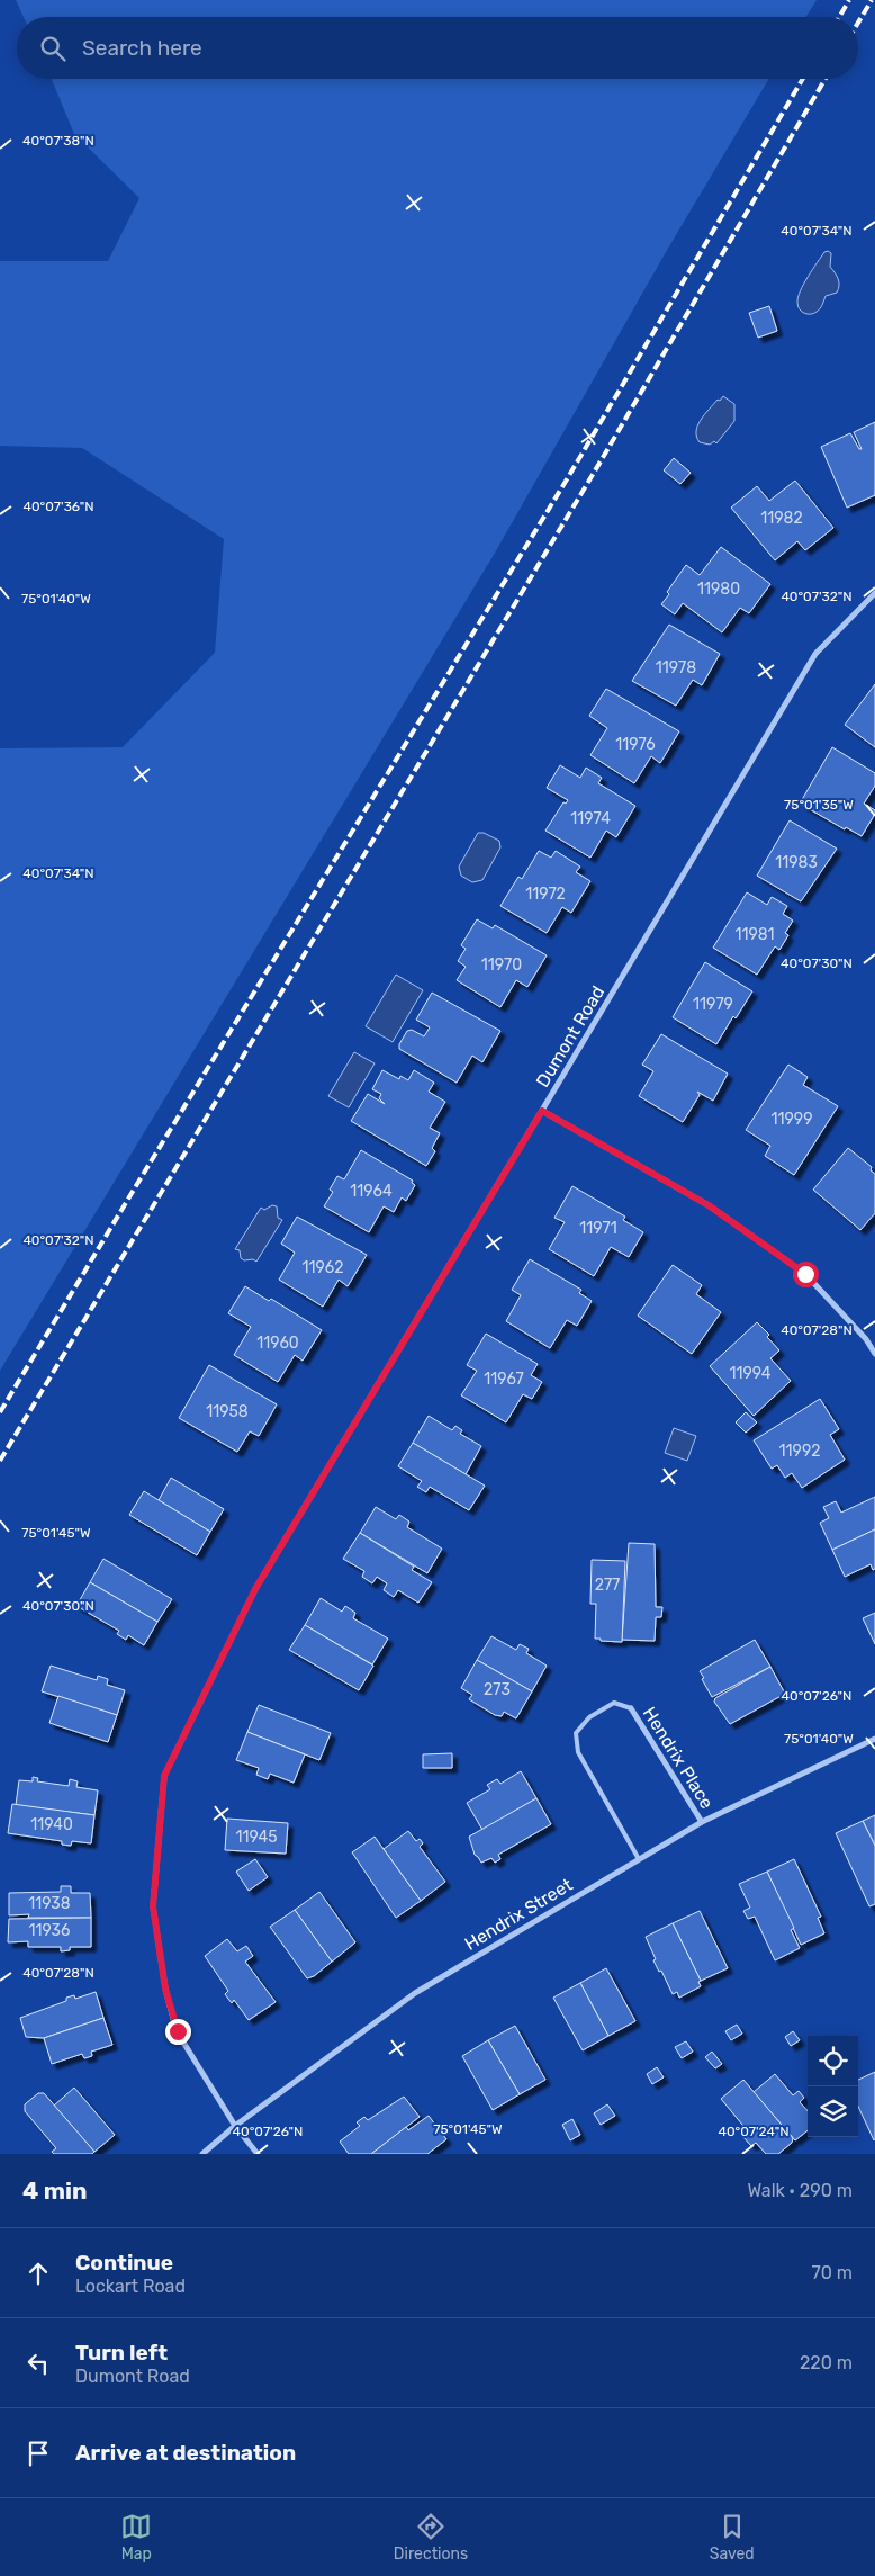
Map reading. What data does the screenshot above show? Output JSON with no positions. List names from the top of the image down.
{
  "streets": {
    "street": ["Dumont Road", "Hendrix Place", "Hendrix Street"]
  },
  "crossings": [
    ["Dumont Road", "Hendrix Street"],
    ["Hendrix Place", "Hendrix Street"]
  ],
  "house_numbers": [
    "11982",
    "11980",
    "11978",
    "11976",
    "11974",
    "11983",
    "11972",
    "11981",
    "11970",
    "11979",
    "11999",
    "11964",
    "11971",
    "11962",
    "11960",
    "11994",
    "11967",
    "11958",
    "11992",
    "277",
    "273",
    "11940",
    "11945",
    "11938",
    "11936"
  ],
  "page": {
    "search": "Search here",
    "heading": ["4 min", "Walk · 290 m"],
    "list": [
      ["Continue", "Lockart Road", "70 m"],
      ["Turn left", "Dumont Road", "220 m"],
      "Arrive at destination"
    ],
    "nav": ["Map", "Directions", "Saved"]
  },
  "coordinates": [
    "40°07'38\"N",
    "40°07'34\"N",
    "40°07'36\"N",
    "40°07'32\"N",
    "75°01'40\"W",
    "75°01'35\"W",
    "40°07'30\"N",
    "40°07'28\"N",
    "75°01'45\"W",
    "40°07'26\"N",
    "40°07'24\"N"
  ]
}
